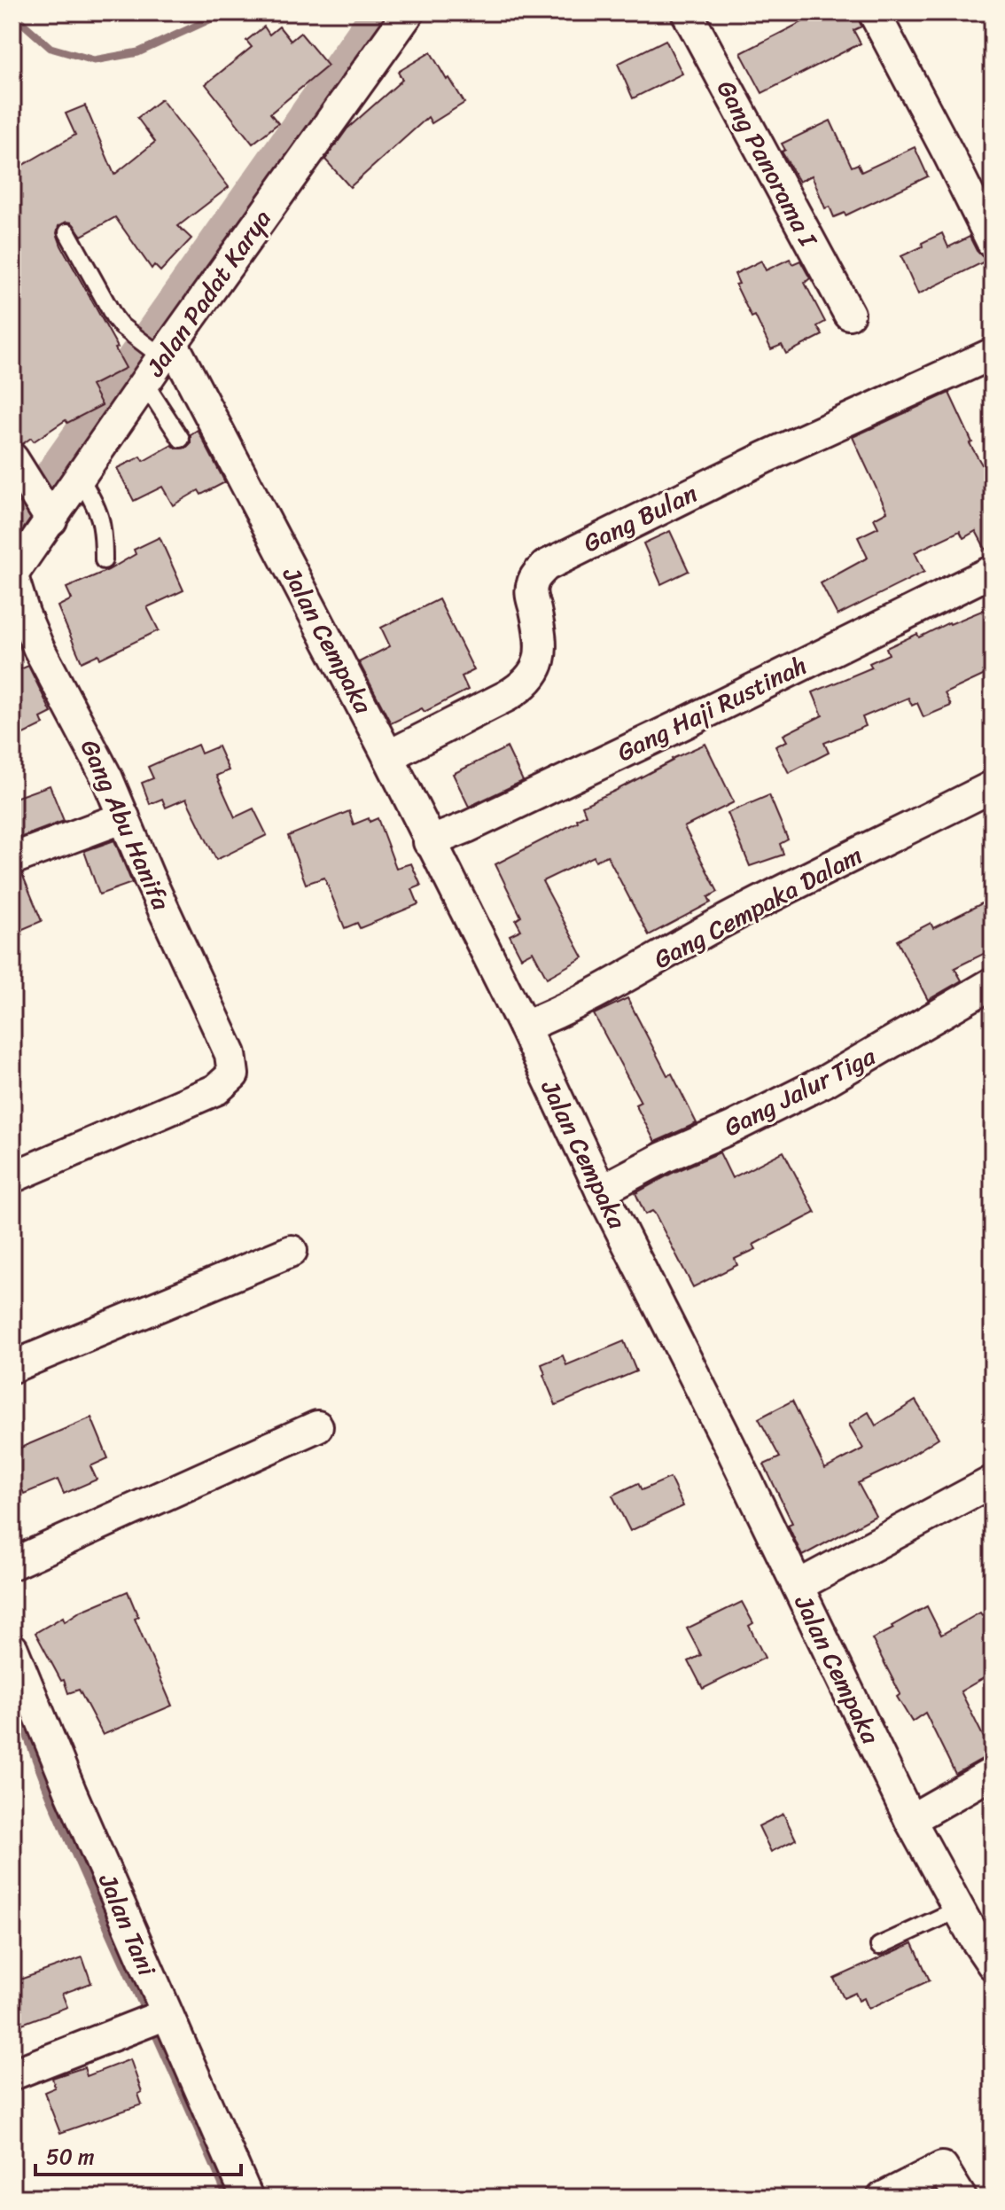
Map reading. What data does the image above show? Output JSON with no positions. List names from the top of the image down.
{
  "streets": {
    "street": [
      "Gang Panorama I",
      "Jalan Padat Karya",
      "Gang Bulan",
      "Jalan Cempaka",
      "Gang Haji Rustinah",
      "Gang Abu Hanifa",
      "Gang Cempaka Dalam",
      "Gang Jalur Tiga",
      "Jalan Tani"
    ]
  },
  "crossings": [
    ["Jalan Padat Karya", "Jalan Cempaka"],
    ["Jalan Padat Karya", "Gang Abu Hanifa"],
    ["Gang Bulan", "Jalan Cempaka"],
    ["Jalan Cempaka", "Gang Haji Rustinah"],
    ["Jalan Cempaka", "Gang Cempaka Dalam"],
    ["Jalan Cempaka", "Gang Jalur Tiga"]
  ],
  "scale_bar": "50 m"
}
